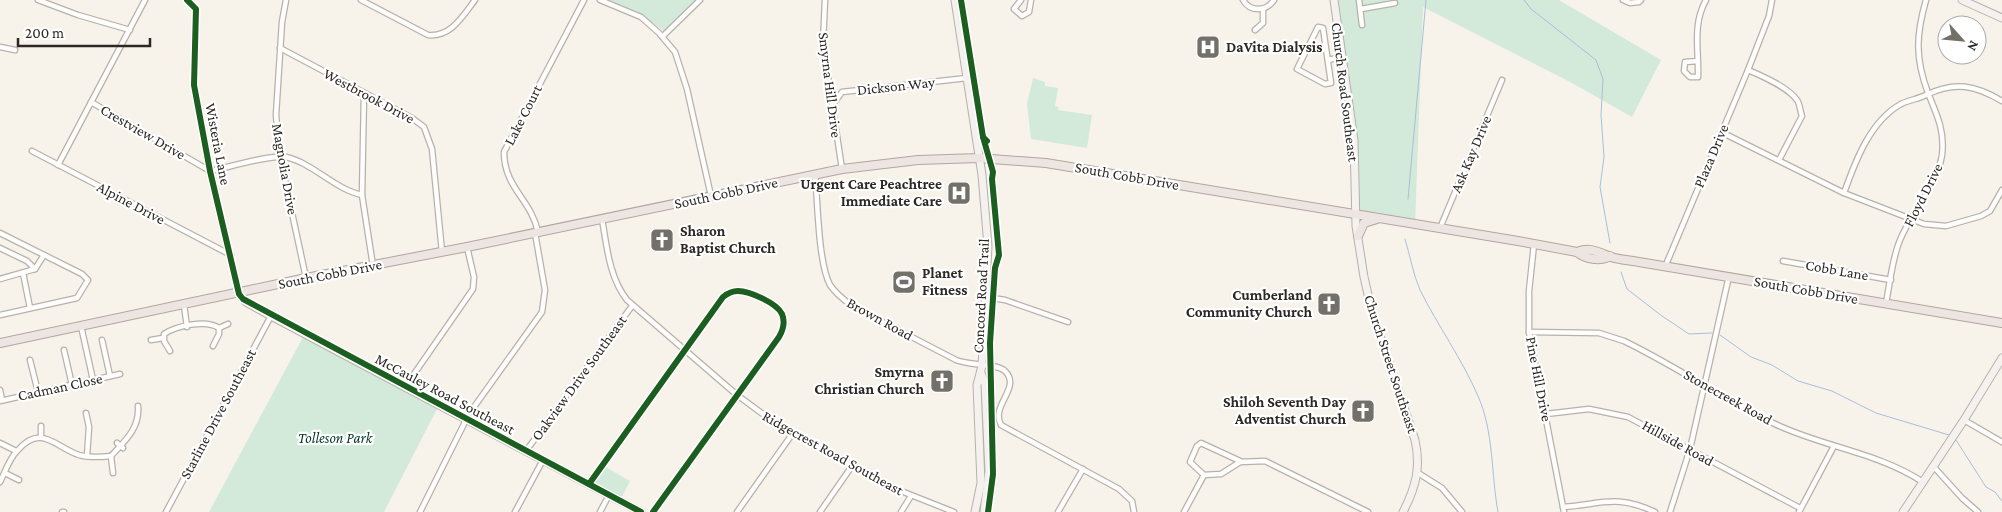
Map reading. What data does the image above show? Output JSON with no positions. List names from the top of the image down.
{
  "streets": {
    "main road": ["South Cobb Drive"],
    "street": [
      "Smyrna Hill Drive",
      "Dickson Way",
      "Church Road Southeast",
      "Westbrook Drive",
      "Lake Court",
      "Crestview Drive",
      "Wisteria Lane",
      "Ask Kay Drive",
      "Plaza Drive",
      "Magnolia Drive",
      "Floyd Drive",
      "Alpine Drive",
      "Cobb Lane",
      "Brown Road",
      "Church Street Southeast",
      "Oakview Drive Southeast",
      "Pine Hill Drive",
      "Cadman Close",
      "McCauley Road Southeast",
      "Stonecreek Road",
      "Starline Drive Southeast",
      "Hillside Road",
      "Ridgecrest Road Southeast"
    ],
    "cycle path": ["Concord Road Trail"]
  },
  "crossings": [
    ["Smyrna Hill Drive", "Dickson Way"],
    ["Smyrna Hill Drive", "South Cobb Drive"],
    ["Church Road Southeast", "South Cobb Drive"],
    ["Church Road Southeast", "Church Street Southeast"],
    ["Westbrook Drive", "Magnolia Drive"],
    ["Westbrook Drive", "South Cobb Drive"],
    ["Lake Court", "South Cobb Drive"],
    ["Lake Court", "McCauley Road Southeast"],
    ["Crestview Drive", "Wisteria Lane"],
    ["Wisteria Lane", "South Cobb Drive"],
    ["Wisteria Lane", "Alpine Drive"],
    ["Wisteria Lane", "McCauley Road Southeast"],
    ["Ask Kay Drive", "South Cobb Drive"],
    ["Plaza Drive", "South Cobb Drive"],
    ["Magnolia Drive", "South Cobb Drive"],
    ["South Cobb Drive", "Floyd Drive"],
    ["South Cobb Drive", "Brown Road"],
    ["South Cobb Drive", "Church Street Southeast"],
    ["South Cobb Drive", "Pine Hill Drive"],
    ["South Cobb Drive", "McCauley Road Southeast"],
    ["South Cobb Drive", "Ridgecrest Road Southeast"],
    ["Floyd Drive", "Cobb Lane"],
    ["Oakview Drive Southeast", "McCauley Road Southeast"],
    ["Oakview Drive Southeast", "Ridgecrest Road Southeast"],
    ["Pine Hill Drive", "Stonecreek Road"],
    ["Pine Hill Drive", "Hillside Road"],
    ["McCauley Road Southeast", "Starline Drive Southeast"]
  ],
  "parks": ["Tolleson Park"],
  "places": {
    "hospital": ["DaVita Dialysis", "Urgent Care Peachtree Immediate Care"],
    "church": [
      "Sharon Baptist Church",
      "Cumberland Community Church",
      "Smyrna Christian Church",
      "Shiloh Seventh Day Adventist Church"
    ],
    "sports": ["Planet Fitness"]
  },
  "scale_bar": "200 m",
  "north": "bottom right"
}
